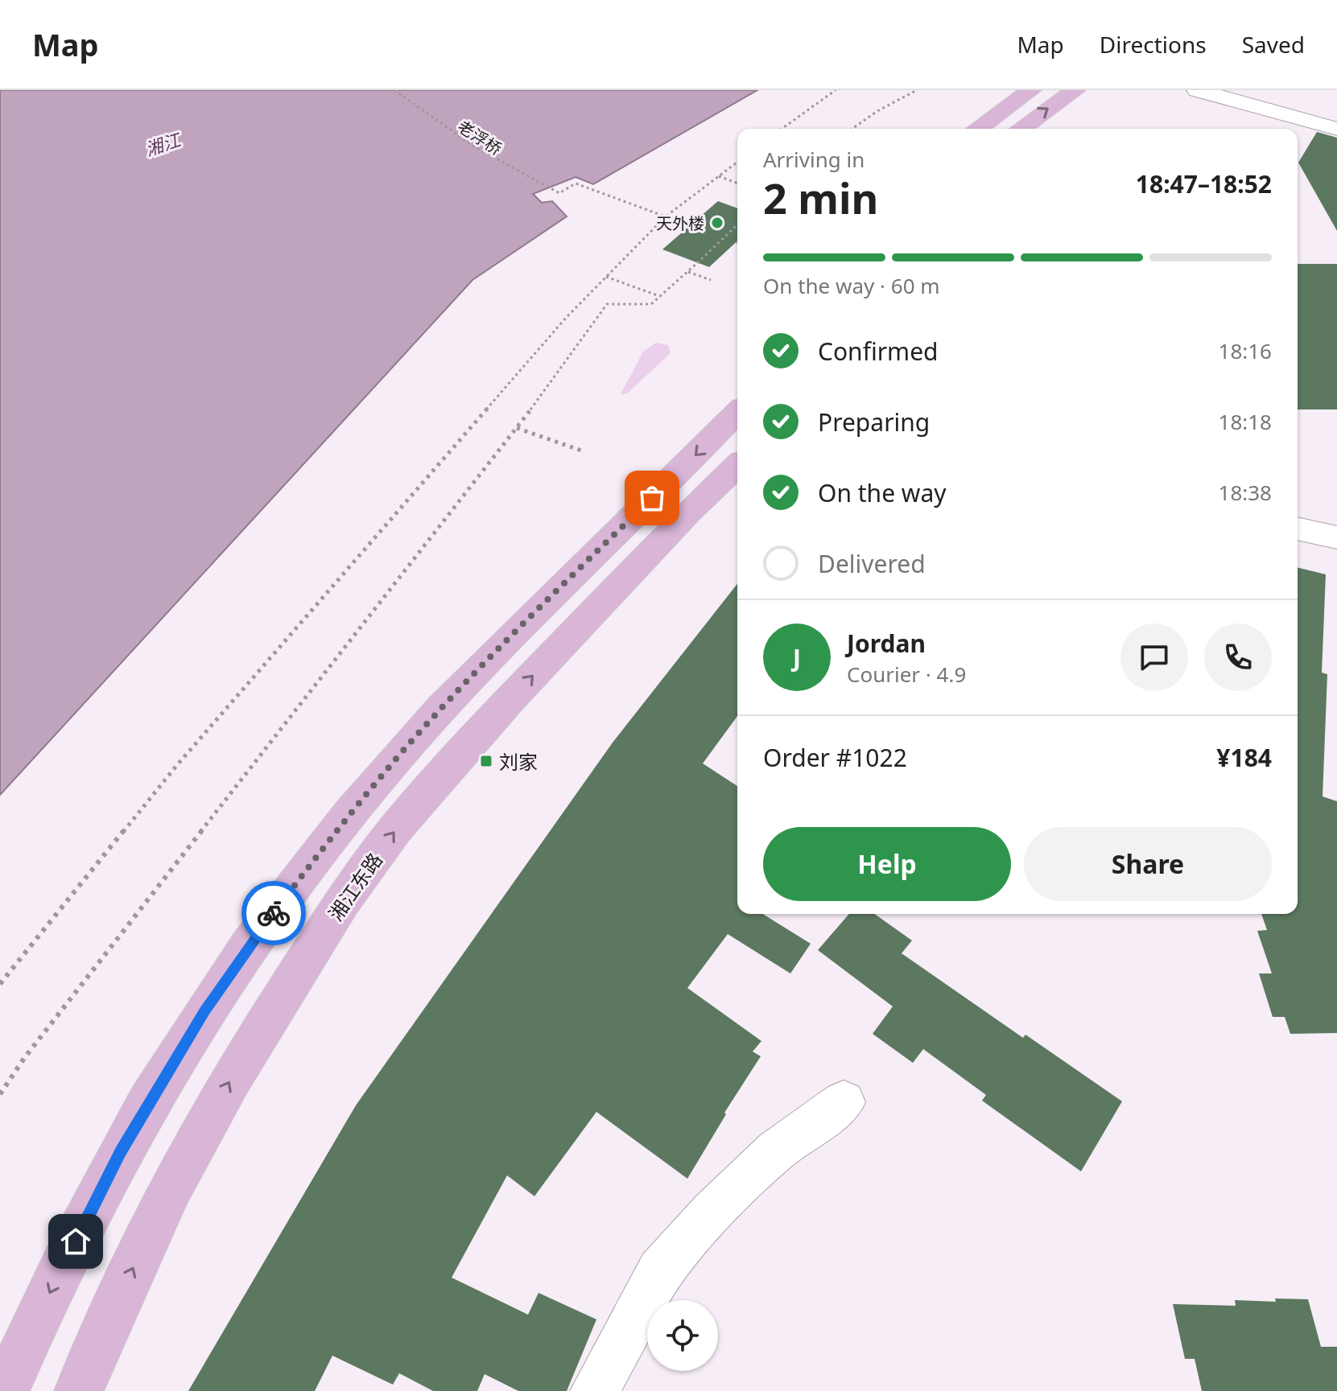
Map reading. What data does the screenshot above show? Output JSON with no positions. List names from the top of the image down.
{
  "streets": {
    "main road": ["湘江东路"],
    "path": ["老浮桥"]
  },
  "water": ["湘江"],
  "places": {
    "other": ["天外楼"],
    "transit": ["刘家"]
  },
  "page": {
    "header": "Map",
    "nav": ["Map", "Directions", "Saved"],
    "heading": ["2 min", "Arriving in", "18:47–18:52"],
    "panel": [
      "Jordan",
      "Courier · 4.9",
      "Order #1022",
      "¥184"
    ],
    "bar": "On the way · 60 m",
    "list": [
      ["Confirmed", "18:16"],
      ["Preparing", "18:18"],
      ["On the way", "18:38"],
      "Delivered"
    ],
    "round": "J",
    "buttons": ["Help", "Share"]
  }
}
